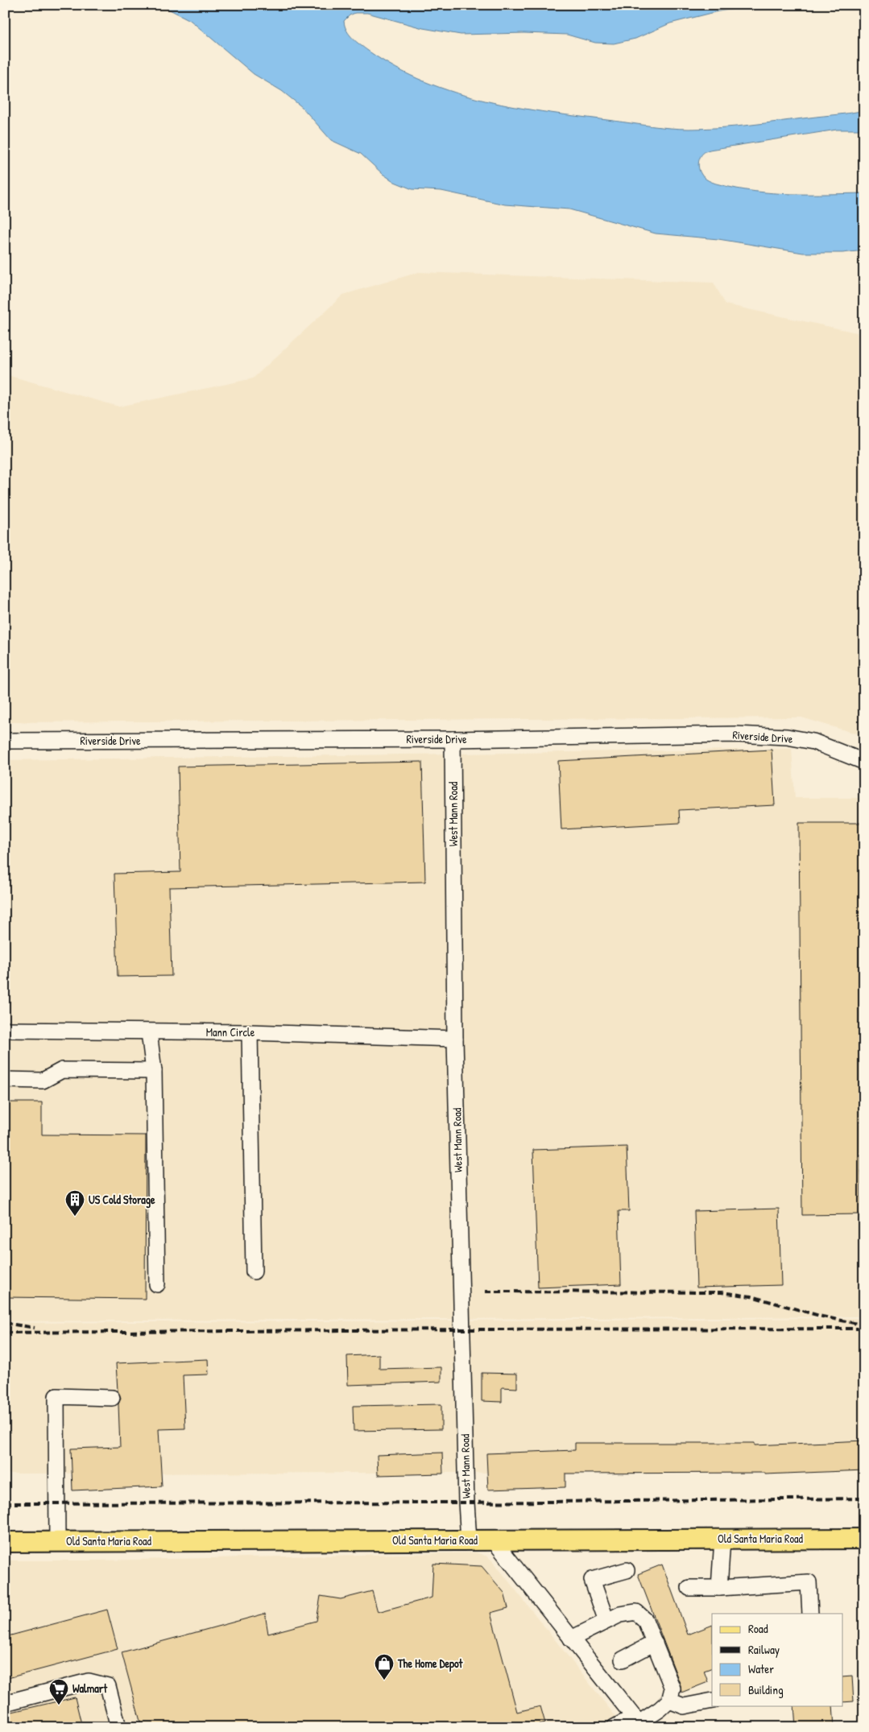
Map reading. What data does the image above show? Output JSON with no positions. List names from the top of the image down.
{
  "streets": {
    "main road": ["Old Santa Maria Road"],
    "street": ["Riverside Drive", "West Mann Road", "Mann Circle"]
  },
  "crossings": [
    ["Riverside Drive", "West Mann Road"],
    ["West Mann Road", "Mann Circle"],
    ["West Mann Road", "Old Santa Maria Road"]
  ],
  "places": {
    "building": ["US Cold Storage"],
    "shop": ["The Home Depot"],
    "supermarket": ["Walmart"]
  },
  "legend": [
    "Road",
    "Railway",
    "Water",
    "Building"
  ]
}
